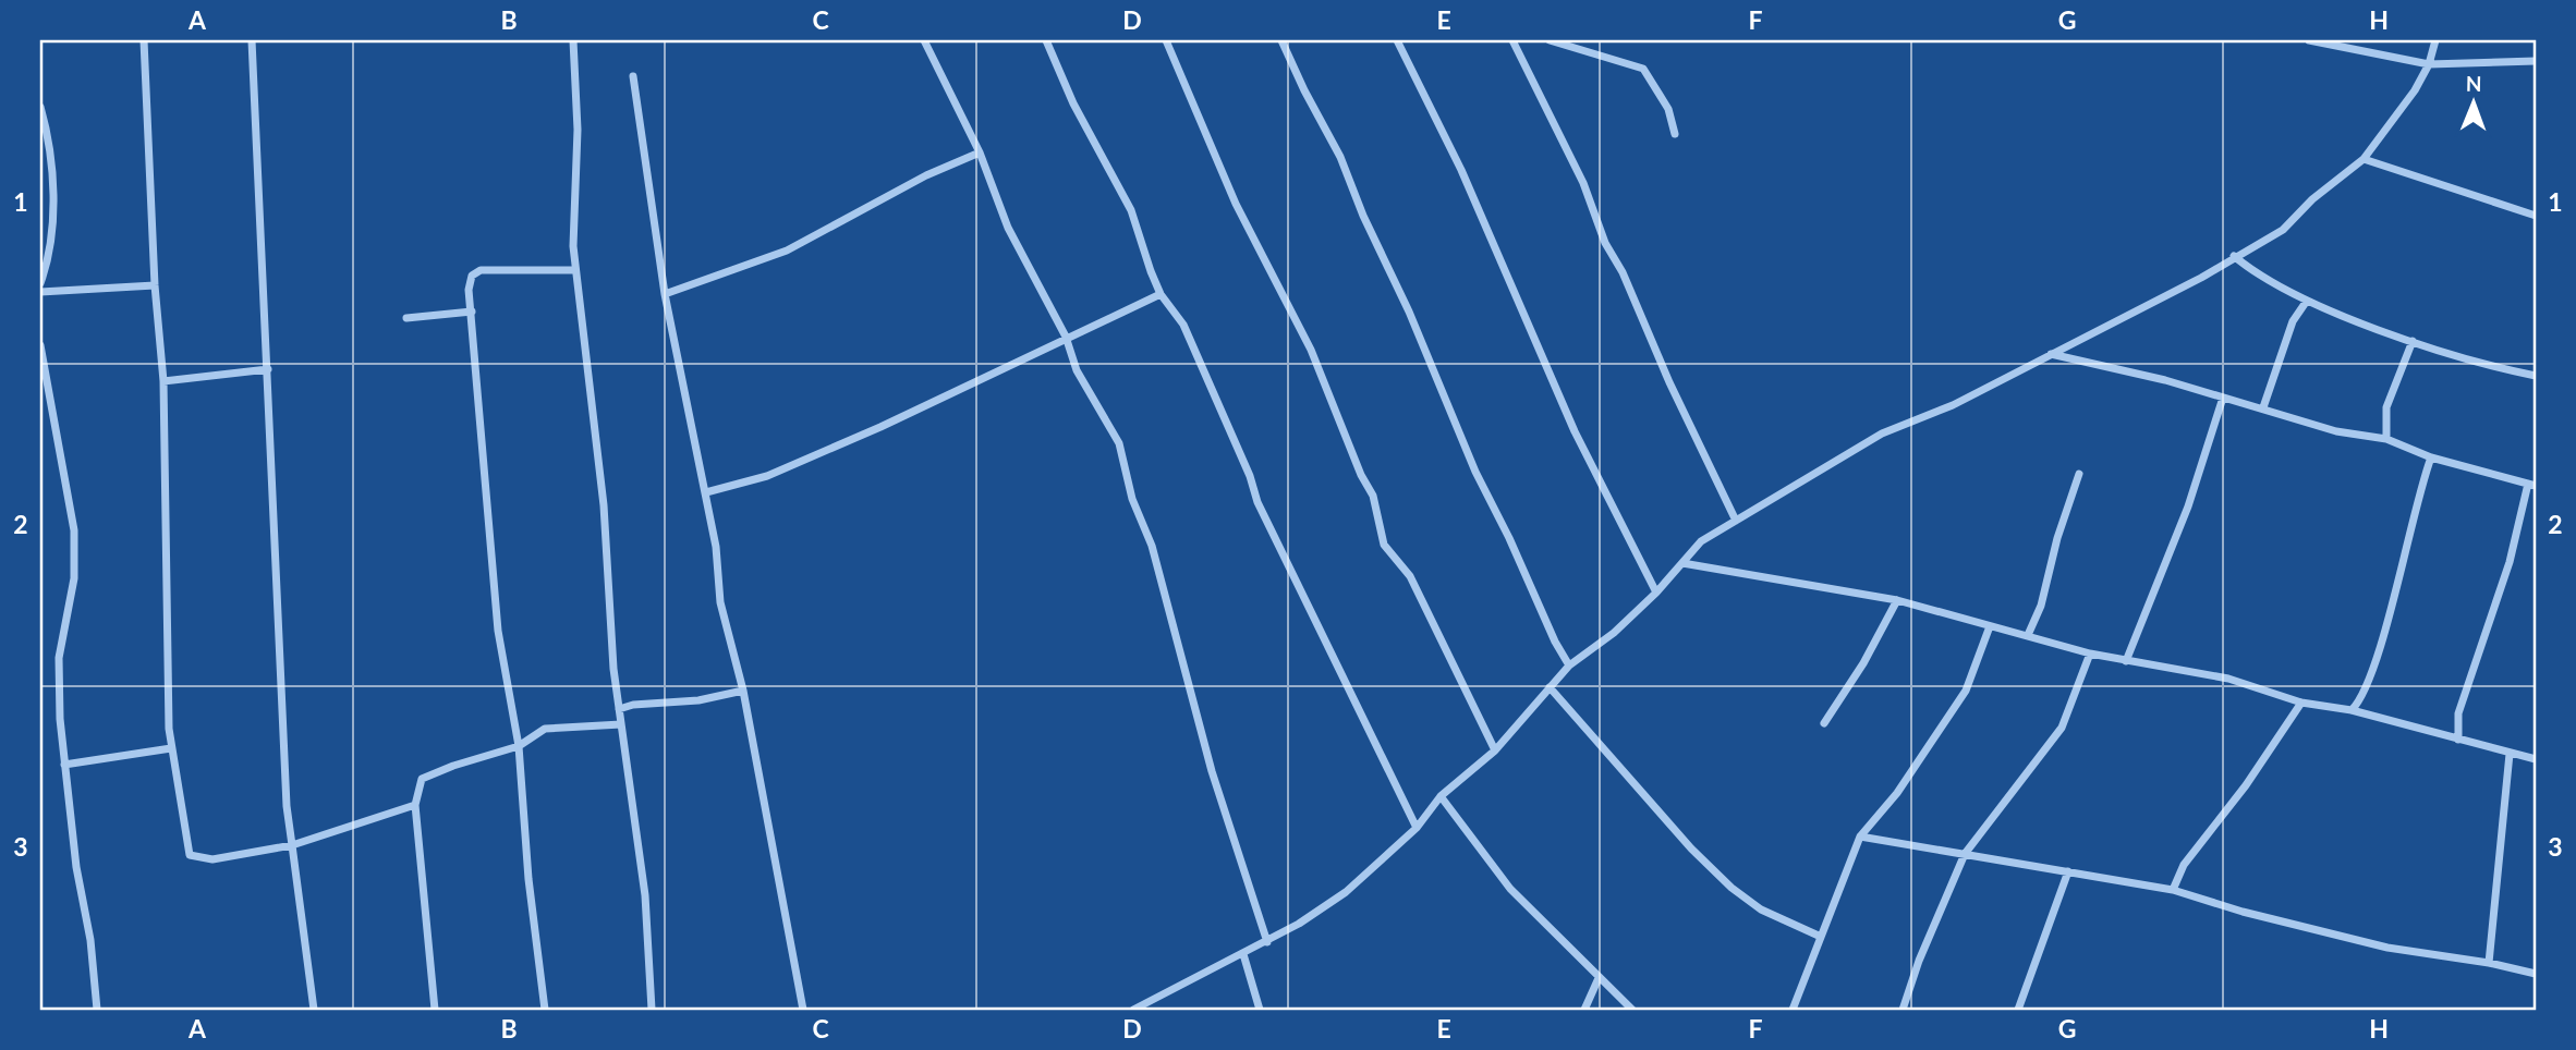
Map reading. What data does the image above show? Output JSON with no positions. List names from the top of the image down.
{
  "north": "top",
  "grid": {
    "columns": [
      "A",
      "B",
      "C",
      "D",
      "E",
      "F",
      "G",
      "H"
    ],
    "rows": ["1", "2", "3"]
  }
}
